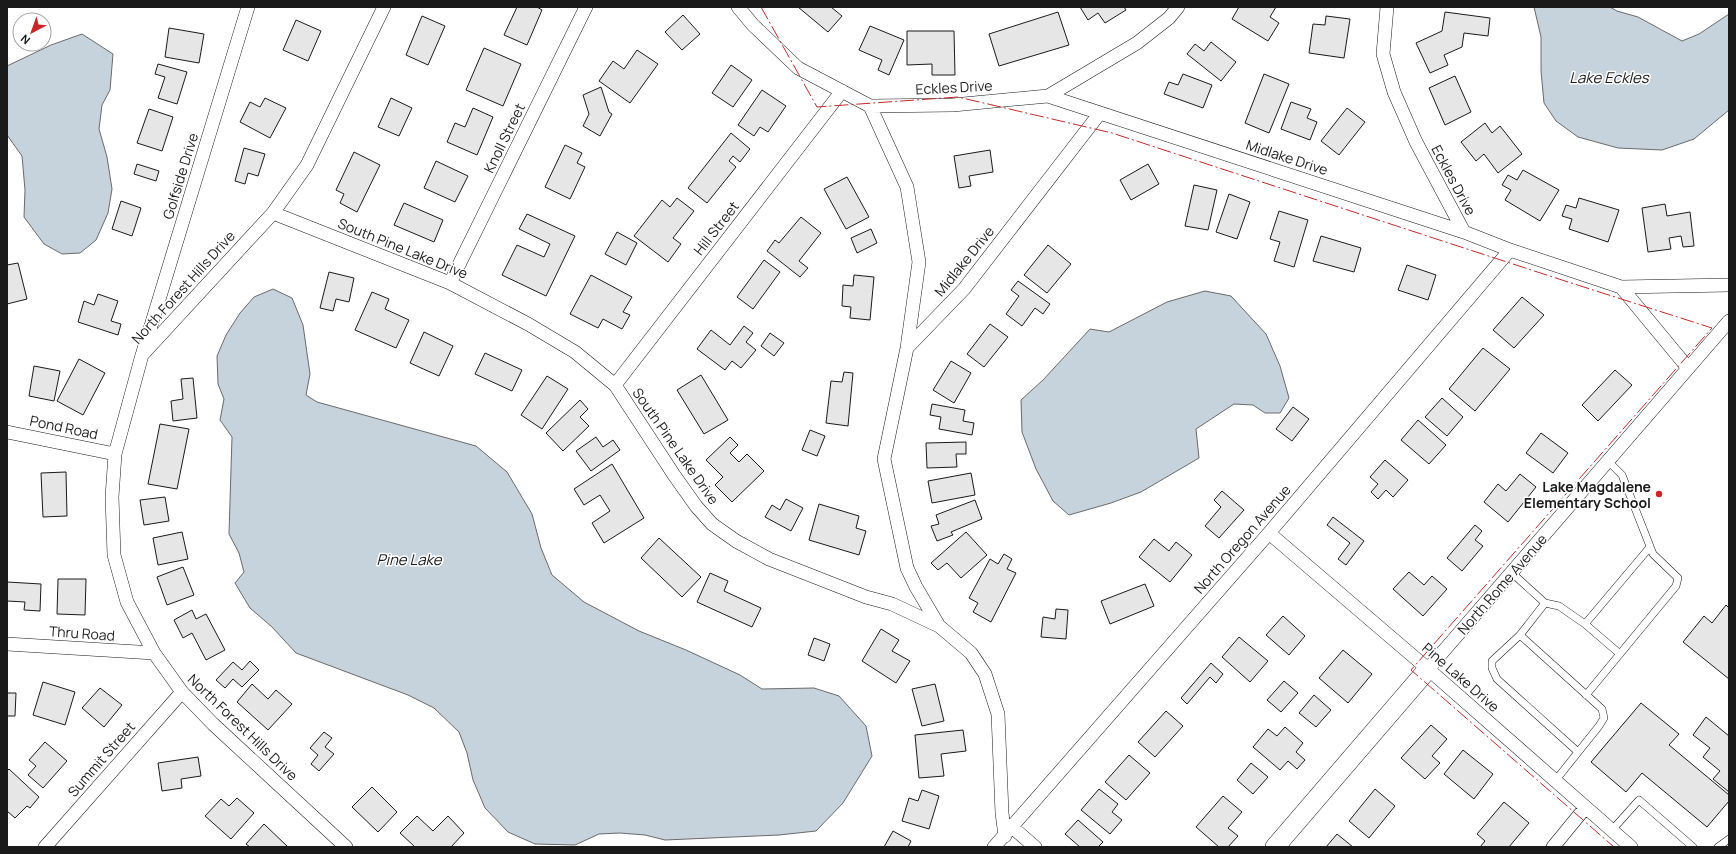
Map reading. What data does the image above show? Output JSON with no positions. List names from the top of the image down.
{
  "streets": {
    "street": [
      "Eckles Drive",
      "Knoll Street",
      "Midlake Drive",
      "Golfside Drive",
      "Hill Street",
      "South Pine Lake Drive",
      "North Forest Hills Drive",
      "Pond Road",
      "North Oregon Avenue",
      "North Rome Avenue",
      "Thru Road",
      "Pine Lake Drive",
      "Summit Street"
    ]
  },
  "crossings": [
    ["Eckles Drive", "Midlake Drive"],
    ["Eckles Drive", "Hill Street"],
    ["Eckles Drive", "North Oregon Avenue"],
    ["Knoll Street", "South Pine Lake Drive"],
    ["Midlake Drive", "South Pine Lake Drive"],
    ["Golfside Drive", "North Forest Hills Drive"],
    ["Hill Street", "South Pine Lake Drive"],
    ["South Pine Lake Drive", "North Forest Hills Drive"],
    ["South Pine Lake Drive", "North Oregon Avenue"],
    ["North Forest Hills Drive", "Pond Road"],
    ["North Forest Hills Drive", "Thru Road"],
    ["North Forest Hills Drive", "Summit Street"],
    ["North Oregon Avenue", "Pine Lake Drive"],
    ["North Rome Avenue", "Pine Lake Drive"]
  ],
  "water": ["Lake Eckles", "Pine Lake"],
  "places": ["Lake Magdalene Elementary School"],
  "north": "bottom left"
}
